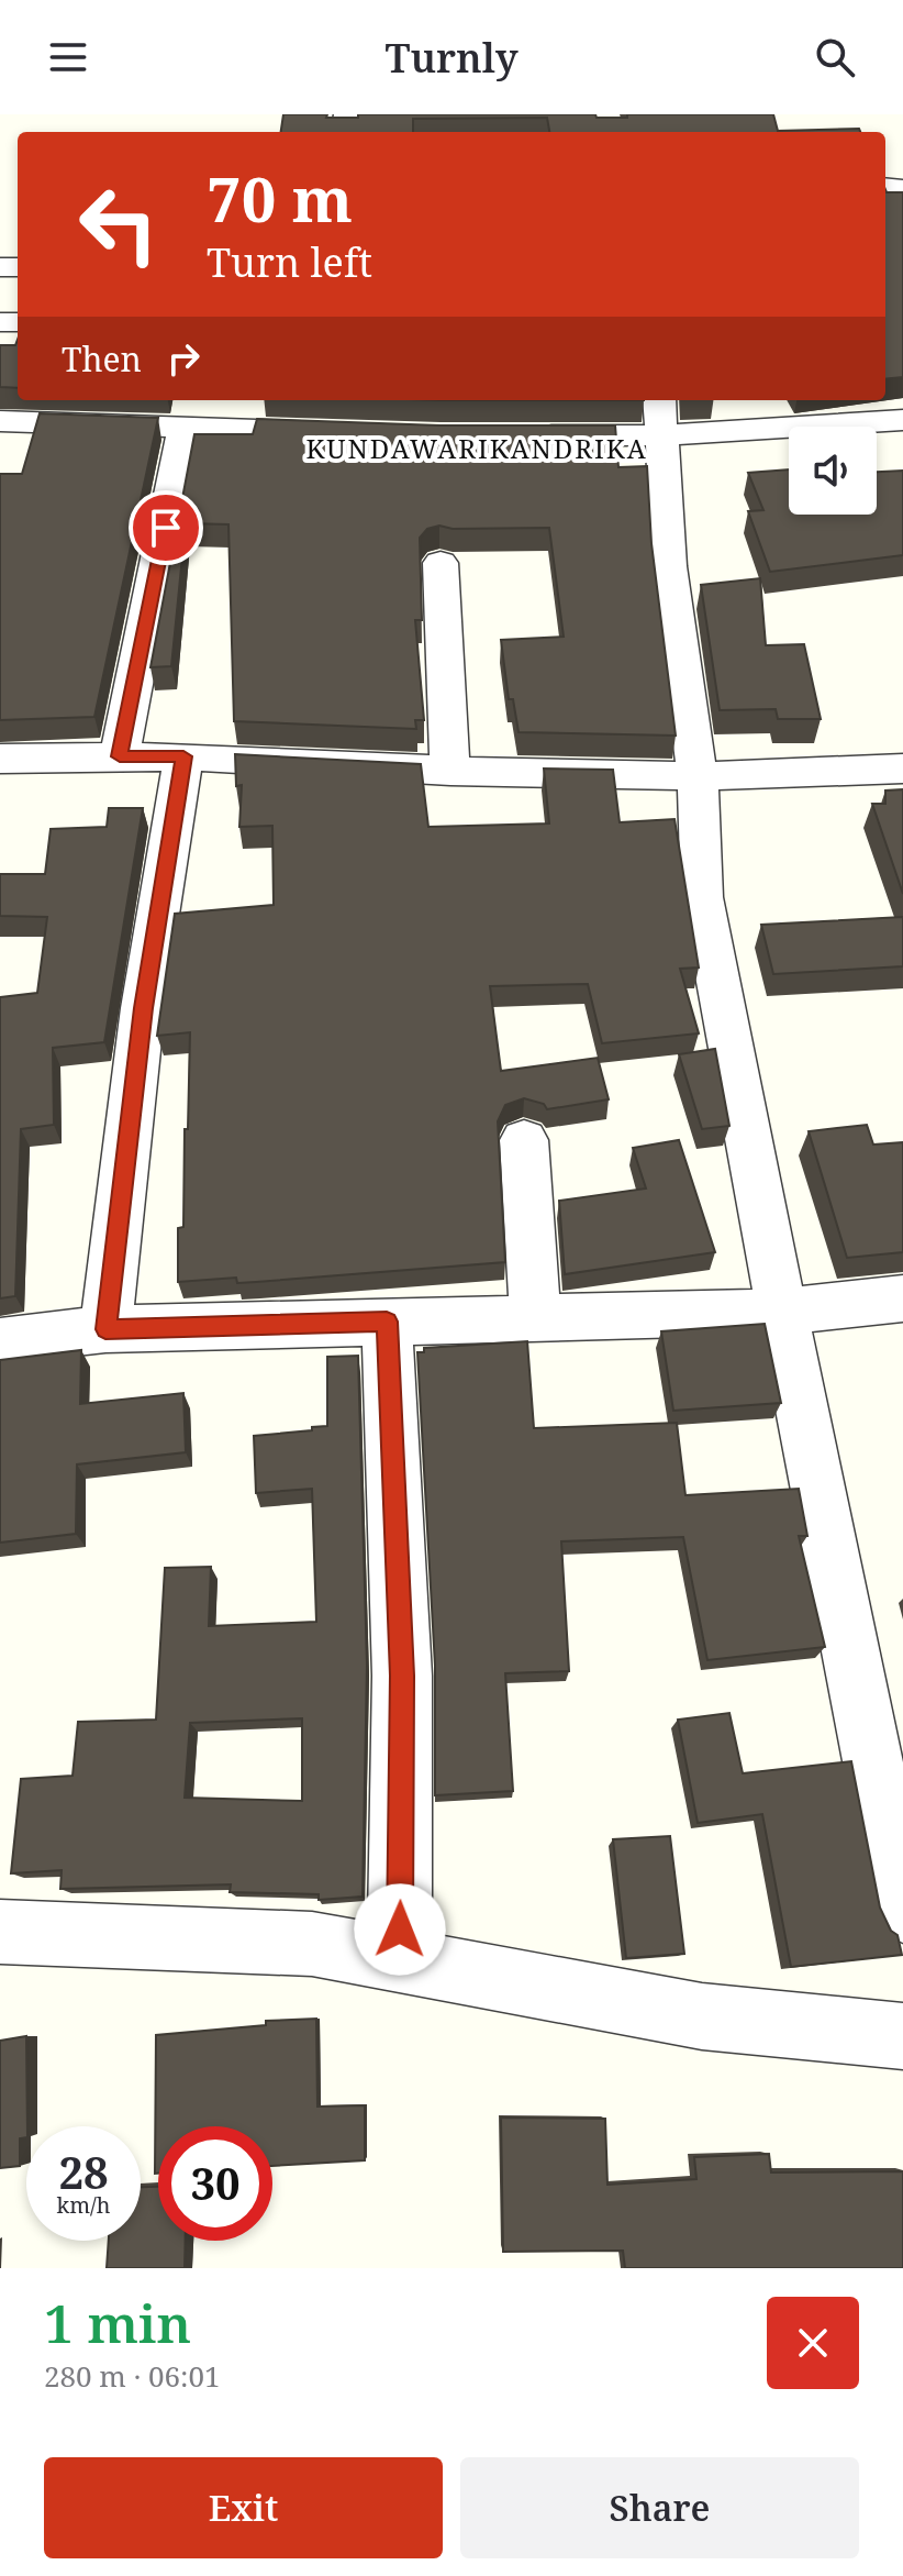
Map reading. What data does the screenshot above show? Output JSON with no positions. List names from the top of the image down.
{
  "districts": ["KUNDAWARIKANDRIKA"],
  "page": {
    "header": "Turnly",
    "turn": ["70 m", "Turn left"],
    "then": "Then",
    "speed": "28 km/h",
    "limit": "30",
    "heading": ["1 min", "280 m · 06:01"],
    "buttons": ["Exit", "Share"]
  }
}
